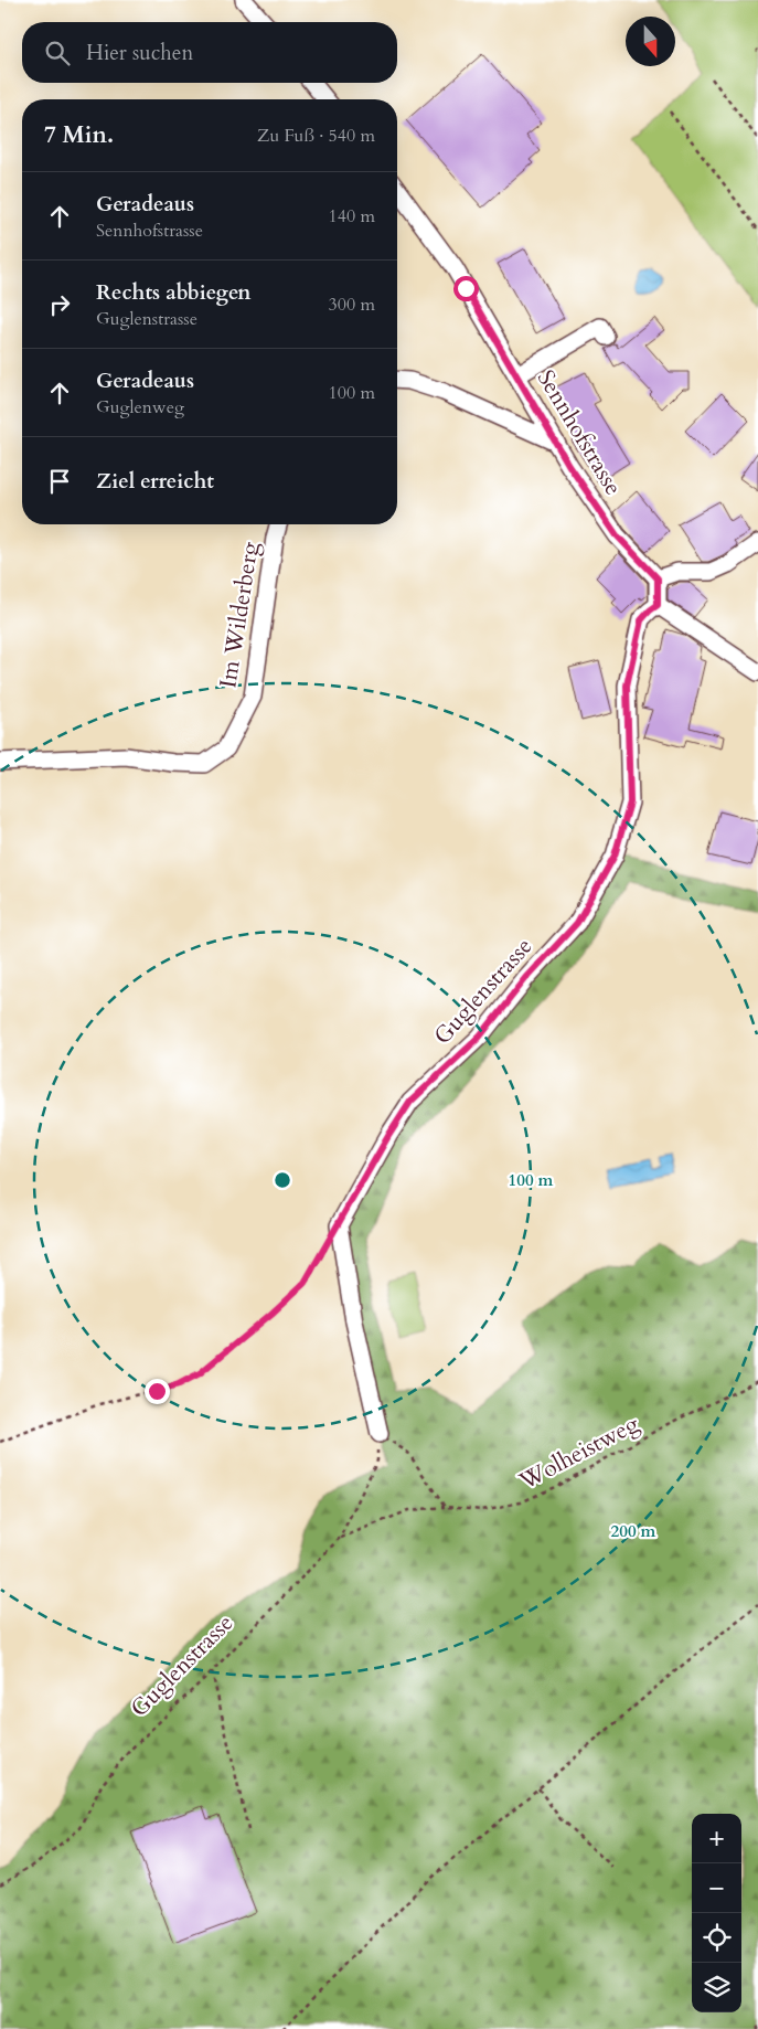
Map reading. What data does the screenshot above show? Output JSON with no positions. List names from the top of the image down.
{
  "streets": {
    "street": ["Sennhofstrasse", "Im Wilderberg", "Guglenstrasse"],
    "path": ["Wolheistweg"]
  },
  "crossings": [
    ["Guglenstrasse", "Wolheistweg"]
  ],
  "north": "bottom",
  "page": {
    "search": "Hier suchen",
    "heading": ["7 Min.", "Zu Fuß · 540 m"],
    "list": [
      ["Geradeaus", "Sennhofstrasse", "140 m"],
      ["Rechts abbiegen", "Guglenstrasse", "300 m"],
      ["Geradeaus", "Guglenweg", "100 m"],
      "Ziel erreicht"
    ],
    "map_buttons": ["+", "−"]
  },
  "rings": ["100 m", "200 m"]
}
